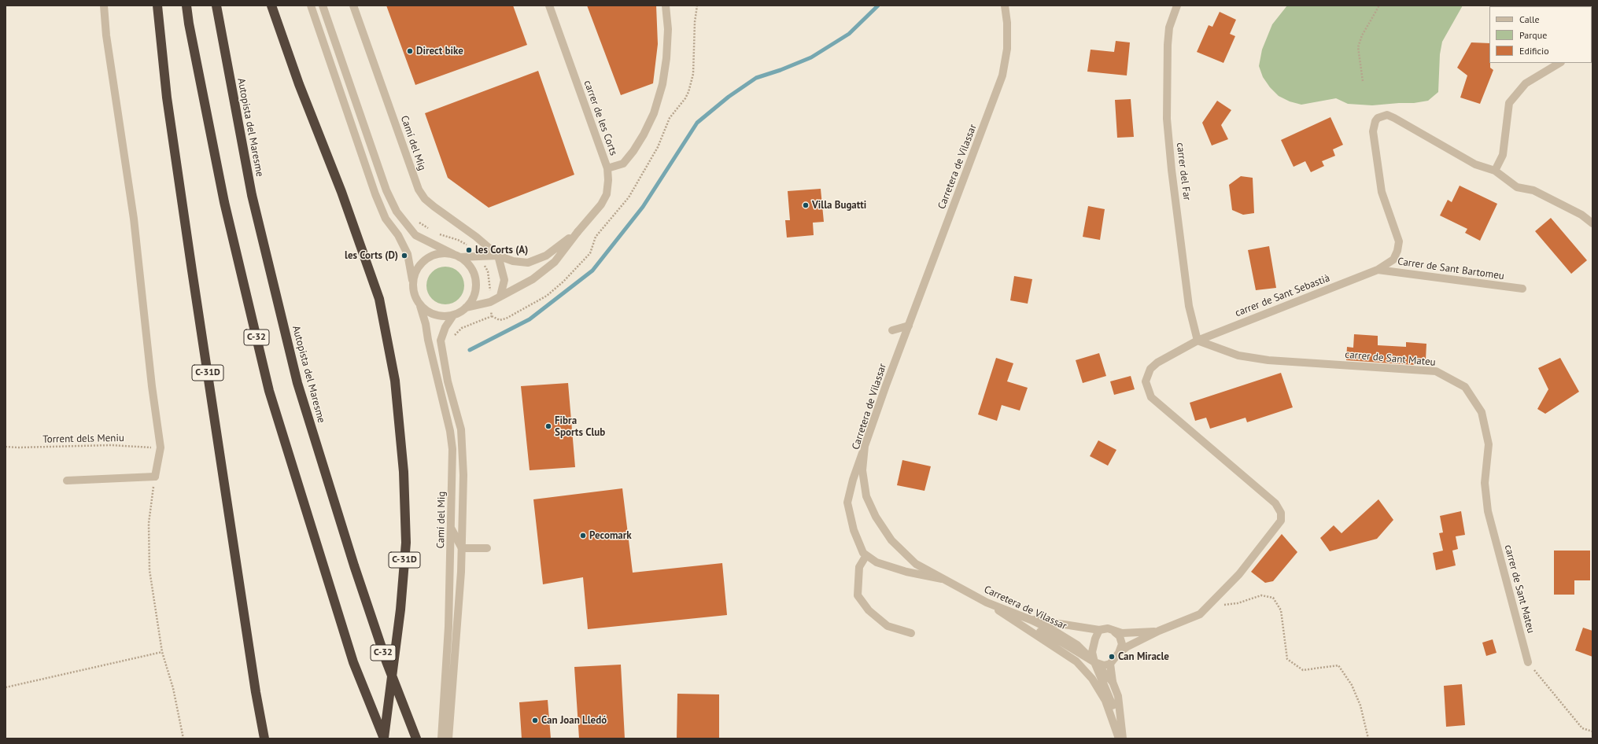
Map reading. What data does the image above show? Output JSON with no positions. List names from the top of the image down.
{
  "streets": {
    "highway": ["Autopista del Maresme", "C-32", "C-31D"],
    "street": [
      "carrer de les Corts",
      "Camí del Mig",
      "Carretera de Vilassar",
      "carrer del Far",
      "Carrer de Sant Bartomeu",
      "carrer de Sant Sebastià",
      "carrer de Sant Mateu"
    ],
    "path": ["Torrent dels Meniu"]
  },
  "crossings": [
    ["carrer del Far", "carrer de Sant Sebastià"],
    ["carrer del Far", "carrer de Sant Mateu"],
    ["Carrer de Sant Bartomeu", "carrer de Sant Sebastià"],
    ["carrer de Sant Sebastià", "carrer de Sant Mateu"],
    ["C-32", "C-31D"]
  ],
  "places": [
    "Direct bike",
    "Villa Bugatti",
    "les Corts (A)",
    "les Corts (D)",
    "Fibra Sports Club",
    "Pecomark",
    "Can Miracle",
    "Can Joan Lledó"
  ],
  "legend": ["Calle", "Parque", "Edificio"]
}
